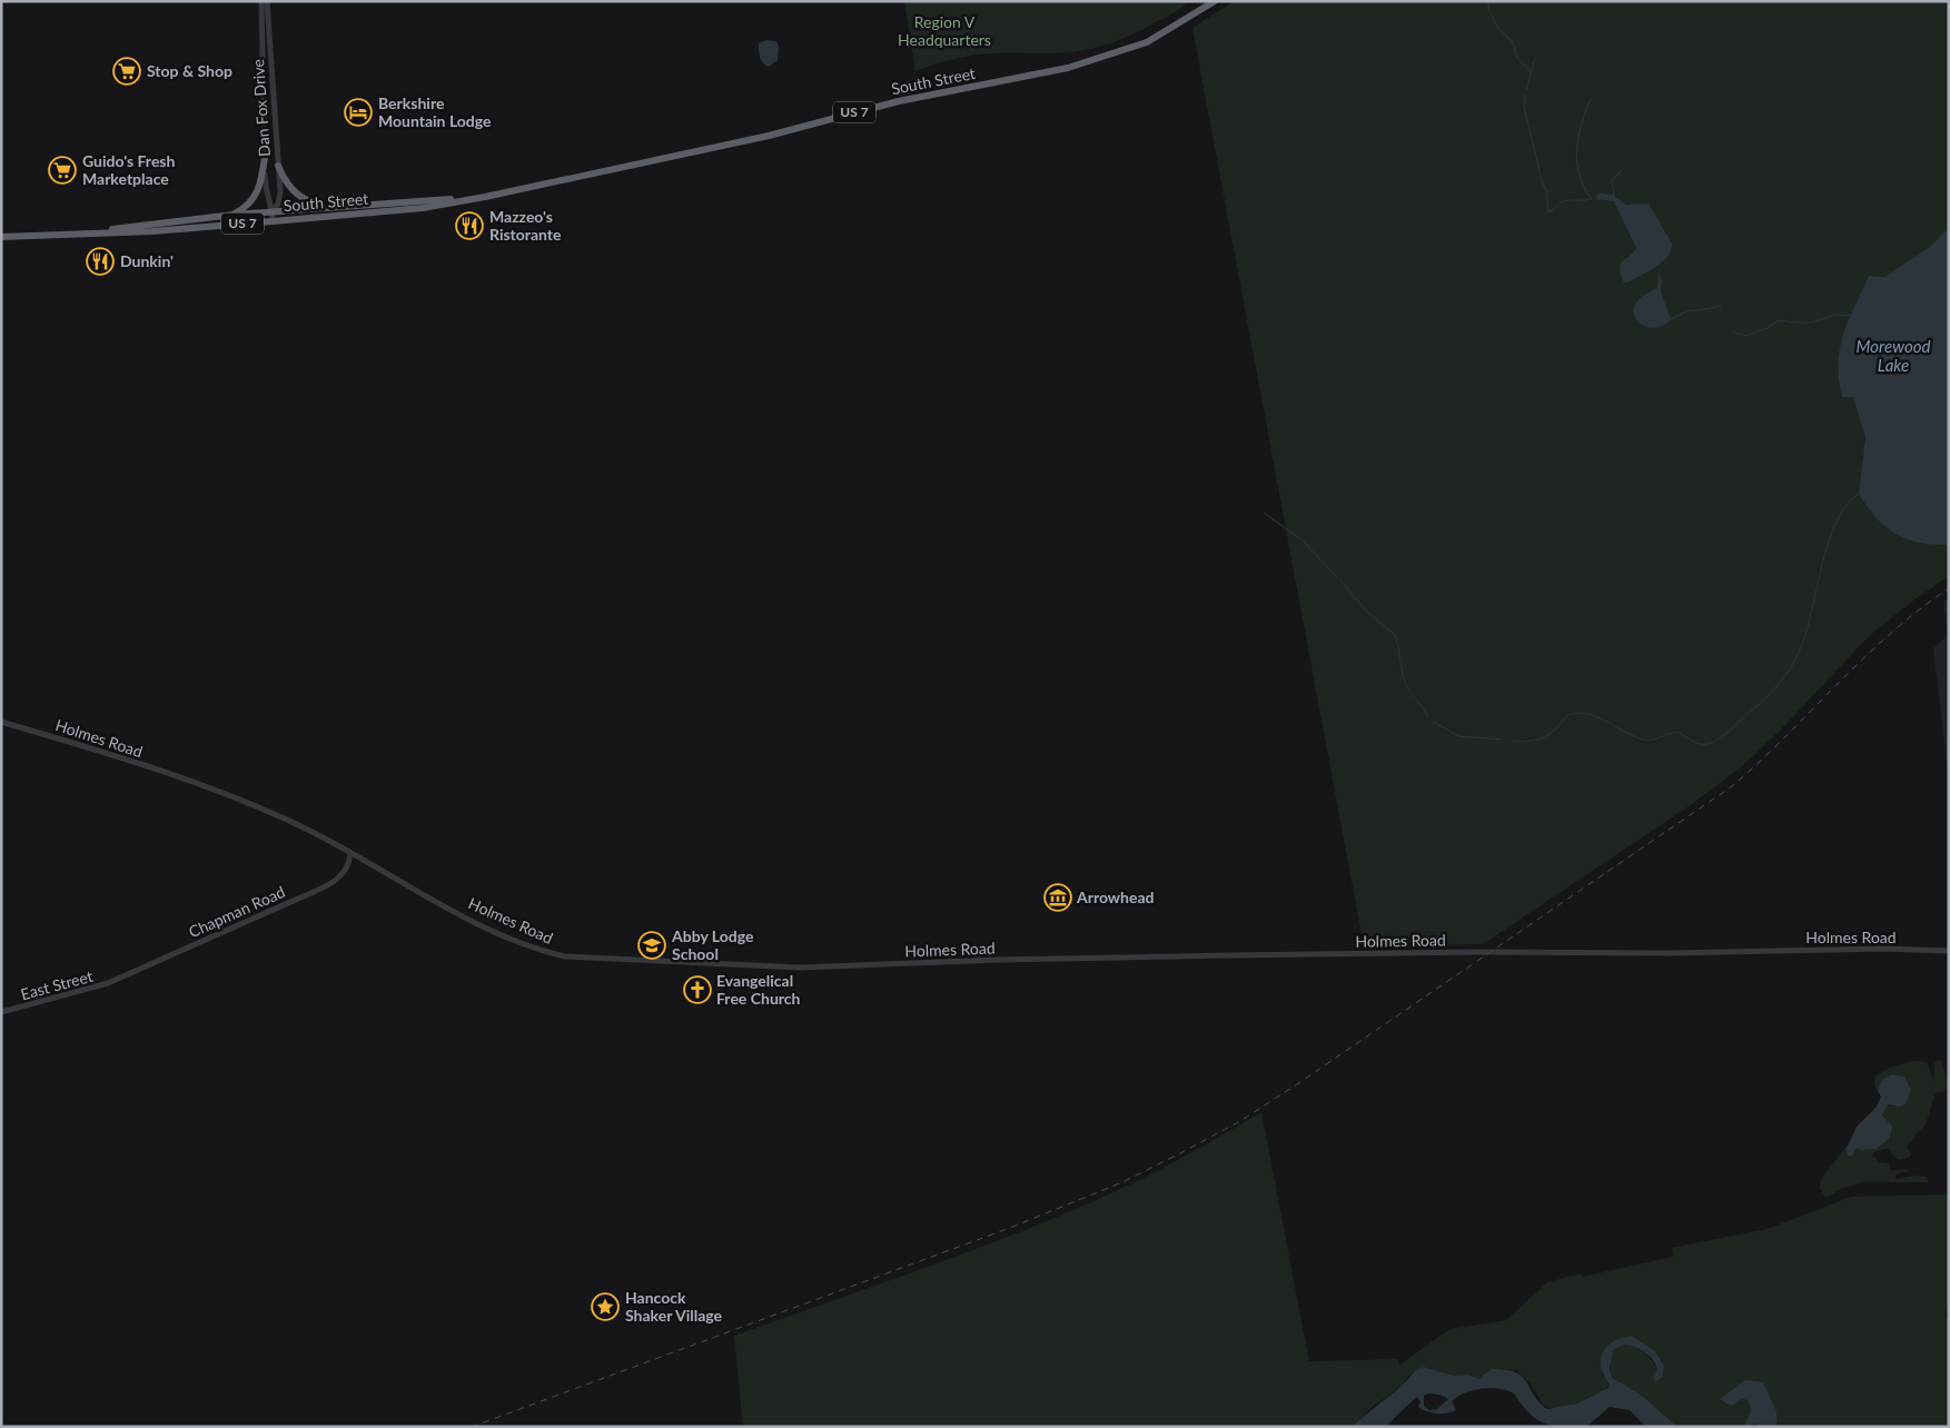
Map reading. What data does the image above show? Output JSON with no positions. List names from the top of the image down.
{
  "streets": {
    "highway": ["South Street", "US 7"],
    "street": [
      "Dan Fox Drive",
      "Holmes Road",
      "Chapman Road",
      "East Street"
    ]
  },
  "crossings": [
    ["South Street", "Dan Fox Drive"],
    ["Holmes Road", "Chapman Road"],
    ["Chapman Road", "East Street"]
  ],
  "water": ["Morewood Lake"],
  "parks": ["Region V Headquarters"],
  "places": {
    "supermarket": ["Stop & Shop", "Guido's Fresh Marketplace"],
    "hotel": ["Berkshire Mountain Lodge"],
    "restaurant": ["Mazzeo's Ristorante", "Dunkin'"],
    "museum": ["Arrowhead"],
    "school or university": ["Abby Lodge School"],
    "church": ["Evangelical Free Church"],
    "place": ["Hancock Shaker Village"]
  }
}
